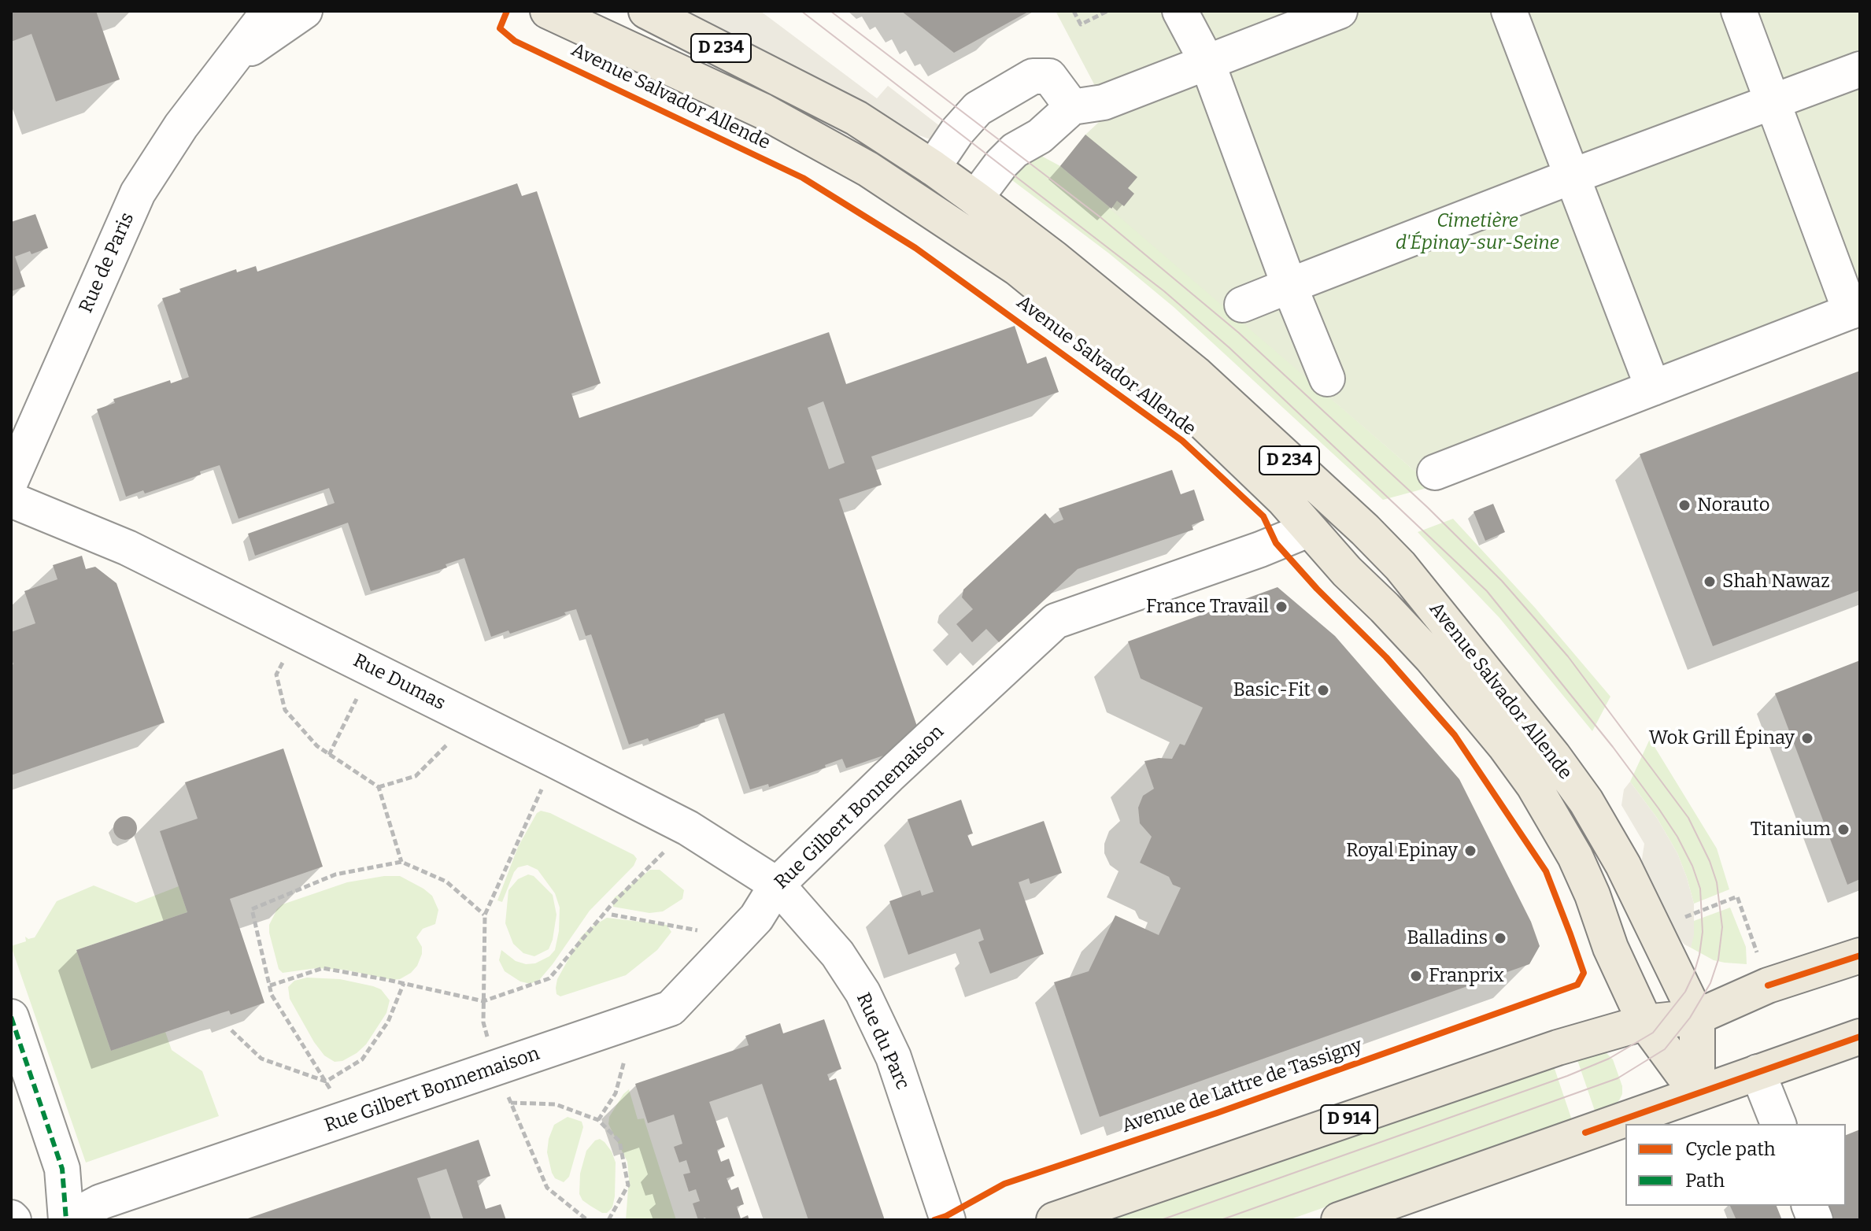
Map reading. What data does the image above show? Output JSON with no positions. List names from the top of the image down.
{
  "streets": {
    "main road": ["D 234", "Avenue Salvador Allende", "D 914"],
    "street": [
      "Rue de Paris",
      "Rue Dumas",
      "Rue Gilbert Bonnemaison",
      "Rue du Parc"
    ],
    "cycle path": ["Avenue de Lattre de Tassigny"]
  },
  "crossings": [
    ["D 234", "Avenue Salvador Allende"],
    ["D 234", "D 914"],
    ["Avenue Salvador Allende", "Rue Gilbert Bonnemaison"],
    ["Avenue Salvador Allende", "D 914"],
    ["Rue Dumas", "Rue Gilbert Bonnemaison"],
    ["Rue Dumas", "Rue du Parc"],
    ["Rue Gilbert Bonnemaison", "Rue du Parc"]
  ],
  "parks": ["Cimetière d'Épinay-sur-Seine"],
  "places": [
    "Norauto",
    "Shah Nawaz",
    "France Travail",
    "Basic-Fit",
    "Wok Grill Épinay",
    "Titanium",
    "Royal Epinay",
    "Balladins",
    "Franprix"
  ],
  "legend": ["Cycle path", "Path"]
}
